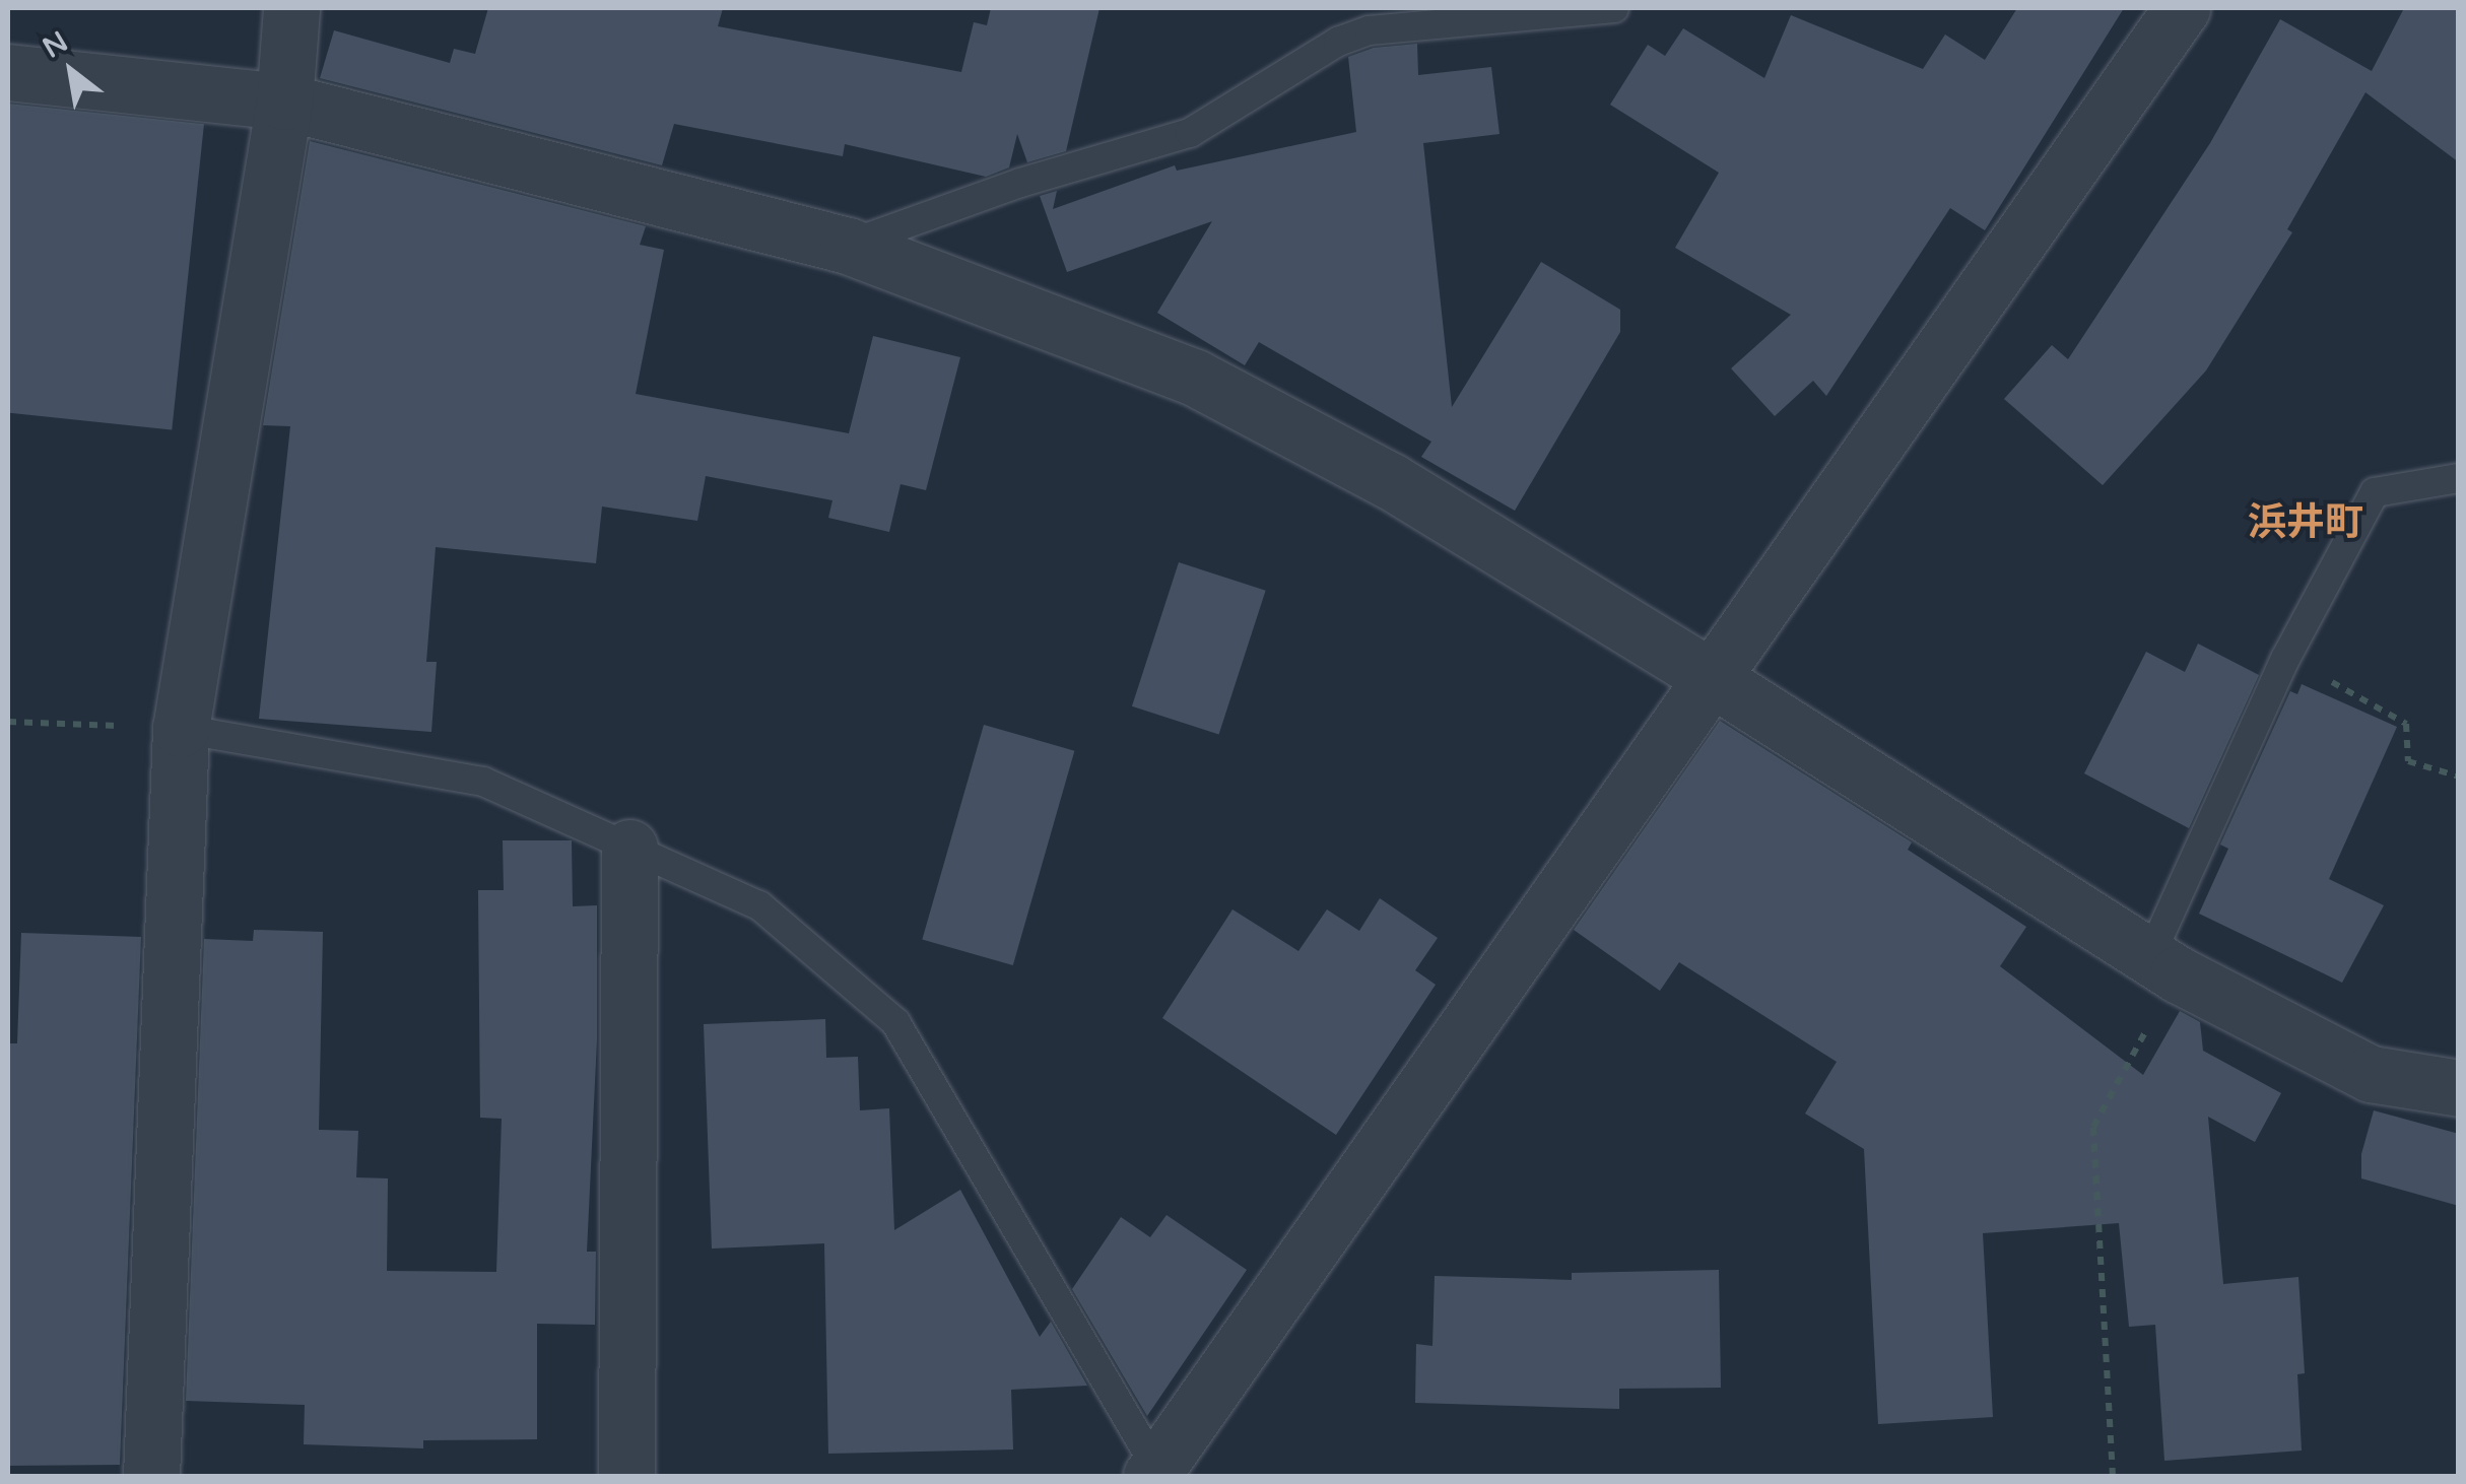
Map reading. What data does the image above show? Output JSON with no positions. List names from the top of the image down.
{
  "districts": ["浜井町"],
  "north": "top left"
}
